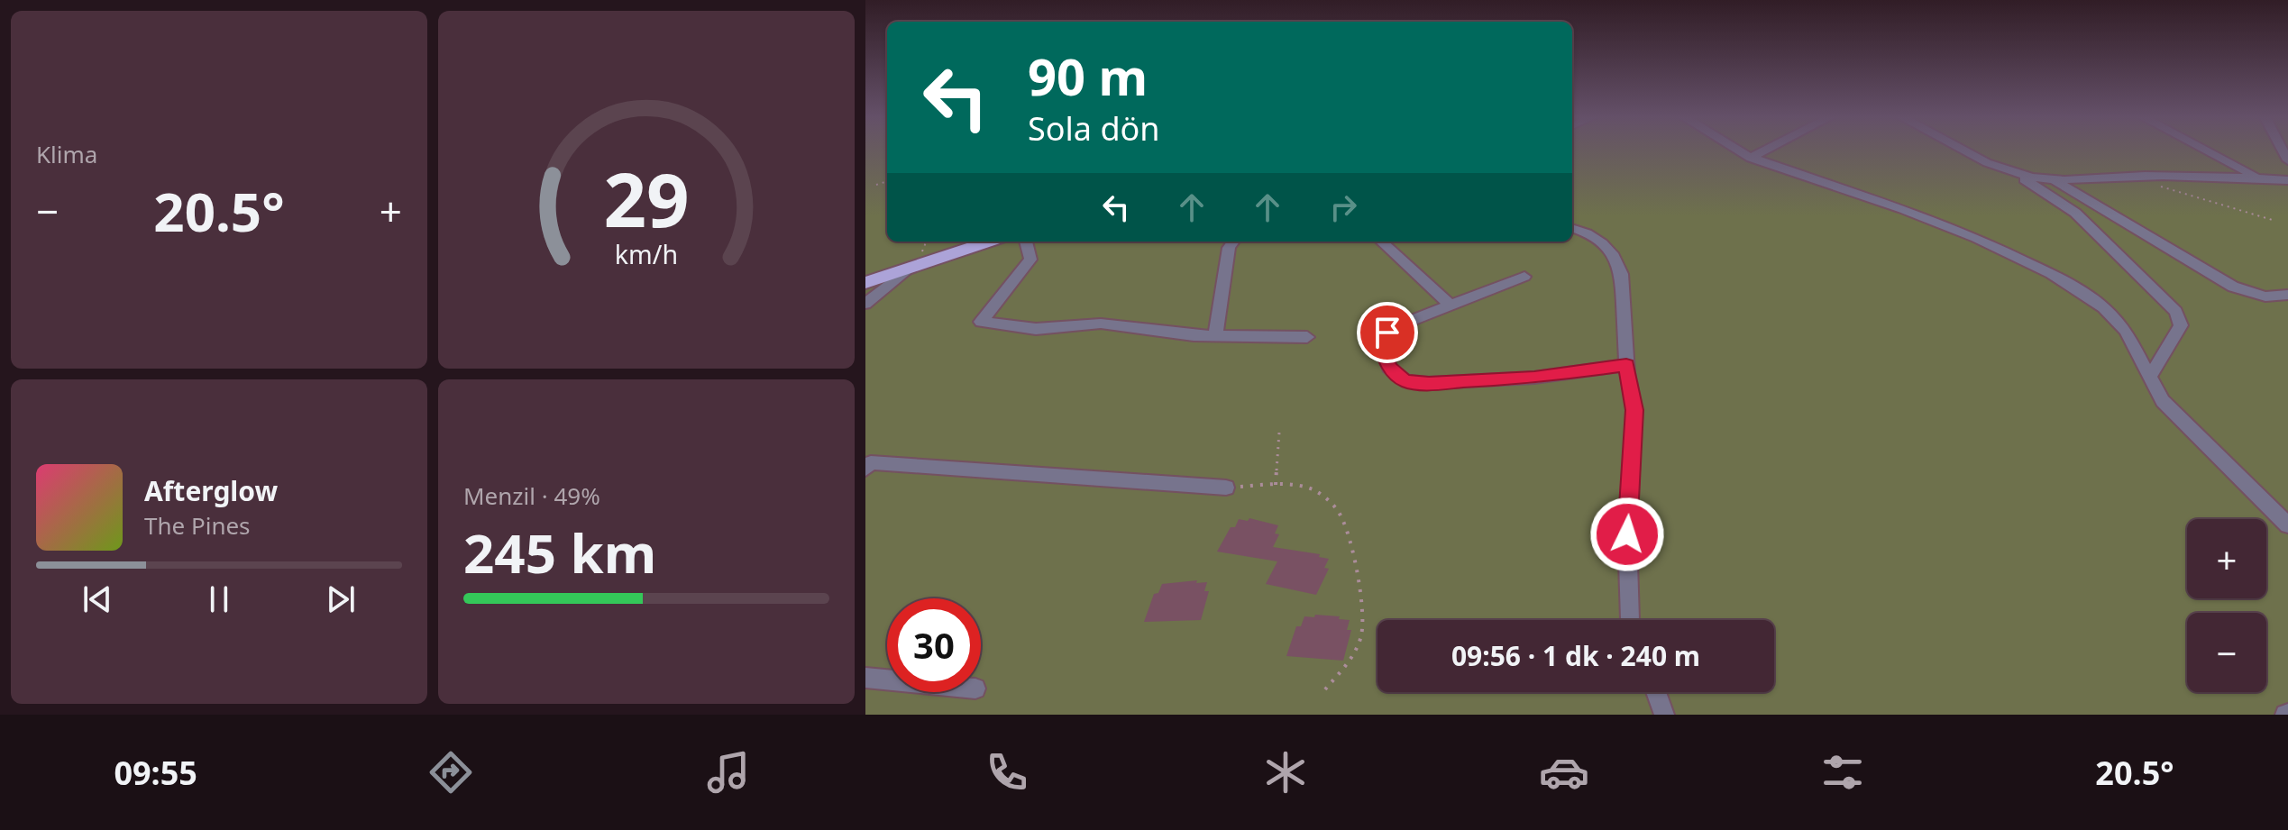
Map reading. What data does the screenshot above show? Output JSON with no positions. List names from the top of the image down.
{
  "page": {
    "tile": [
      "Klima",
      ["Menzil · 49%", "245 km"]
    ],
    "turn": ["90 m", "Sola dön"],
    "heat": ["−", "20.5°", "+"],
    "song": ["Afterglow", "The Pines"],
    "map_buttons": ["+", "−"],
    "limit": "30",
    "trip": "09:56 · 1 dk · 240 m",
    "tabs": ["09:55", "20.5°"],
    "gauge": ["29", "km/h"]
  }
}
